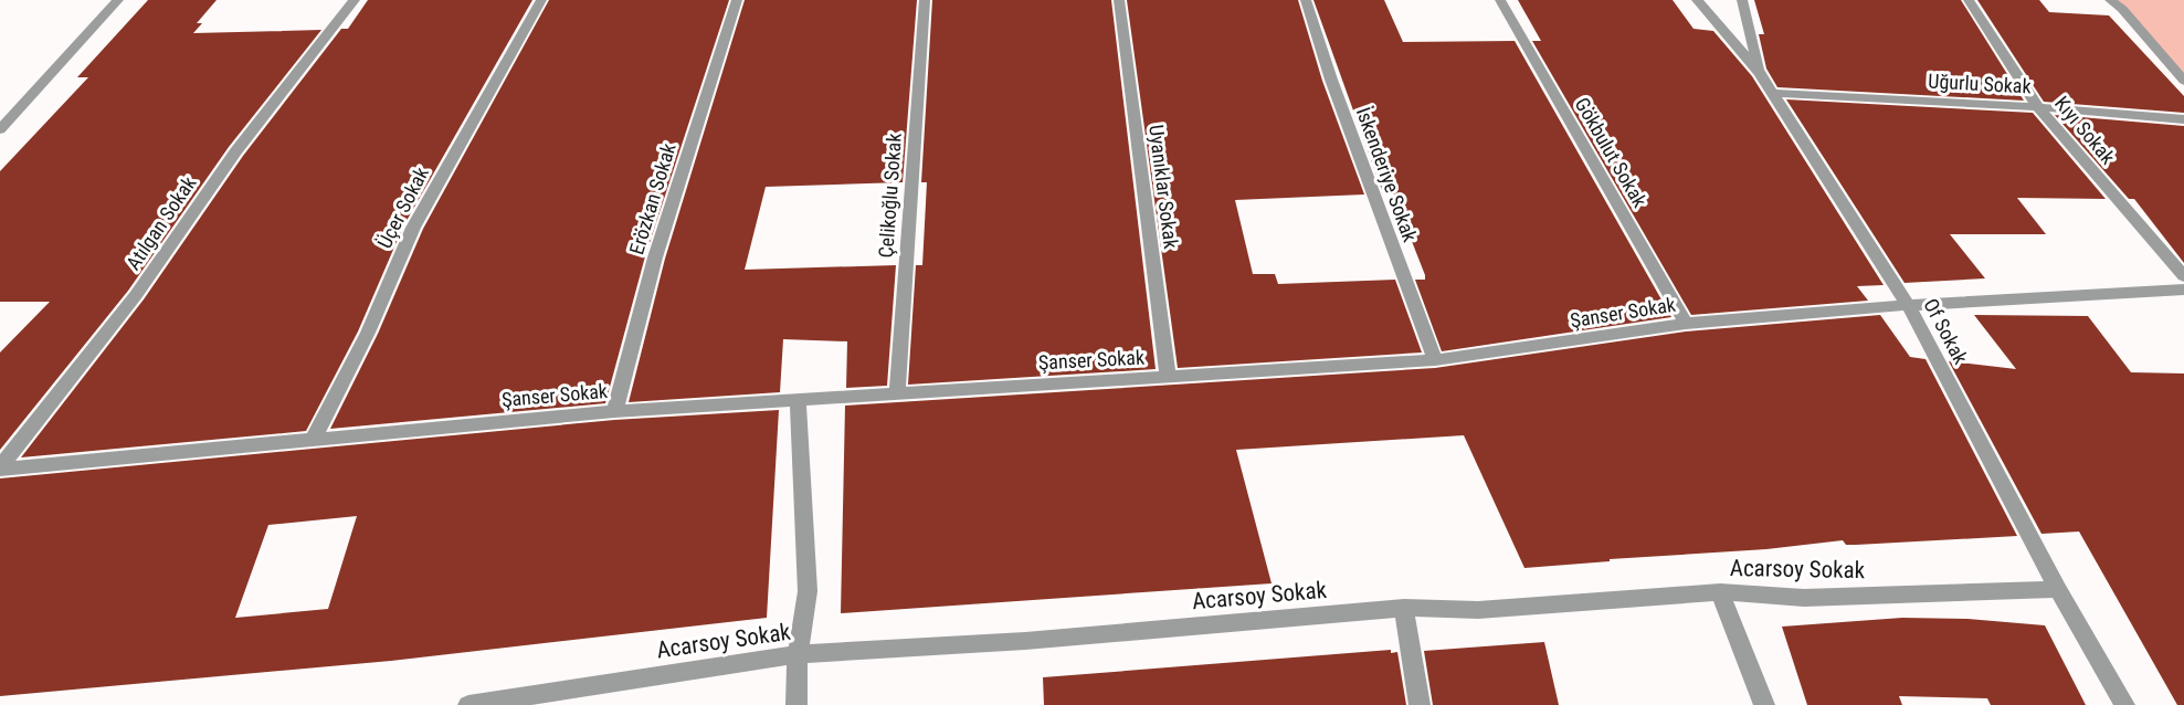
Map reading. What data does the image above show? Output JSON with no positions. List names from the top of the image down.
{
  "streets": {
    "street": [
      "Uğurlu Sokak",
      "Kıyı Sokak",
      "Gökbulut Sokak",
      "İskenderiye Sokak",
      "Uyanıklar Sokak",
      "Çelikoğlu Sokak",
      "Erözkan Sokak",
      "Üçer Sokak",
      "Atılgan Sokak",
      "Şanser Sokak",
      "Of Sokak",
      "Acarsoy Sokak"
    ]
  },
  "crossings": [
    ["Uğurlu Sokak", "Kıyı Sokak"],
    ["Uğurlu Sokak", "Of Sokak"],
    ["Gökbulut Sokak", "Şanser Sokak"],
    ["İskenderiye Sokak", "Şanser Sokak"],
    ["Uyanıklar Sokak", "Şanser Sokak"],
    ["Çelikoğlu Sokak", "Şanser Sokak"],
    ["Erözkan Sokak", "Şanser Sokak"],
    ["Üçer Sokak", "Şanser Sokak"],
    ["Atılgan Sokak", "Şanser Sokak"],
    ["Şanser Sokak", "Of Sokak"],
    ["Of Sokak", "Acarsoy Sokak"]
  ]
}
